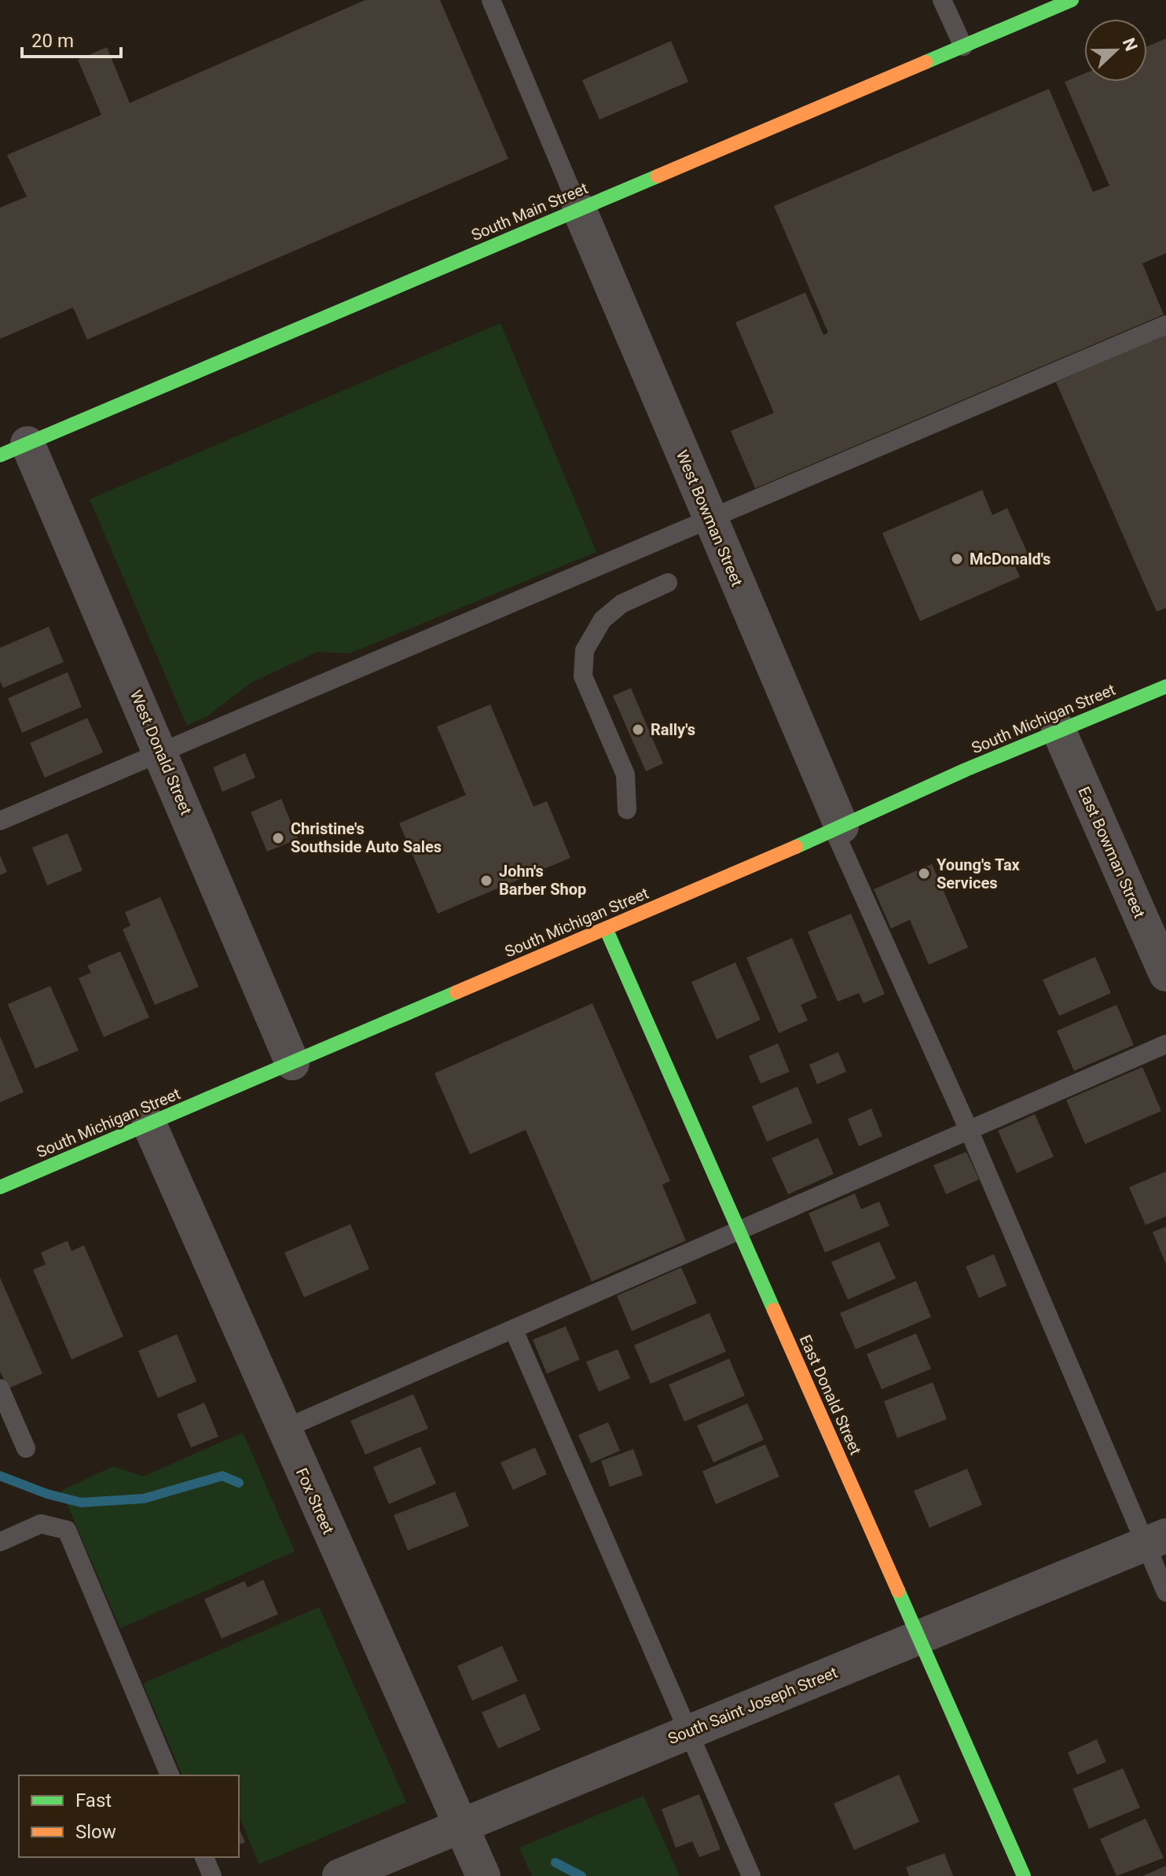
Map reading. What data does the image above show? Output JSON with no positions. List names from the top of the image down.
{
  "streets": {
    "main road": ["South Main Street", "South Michigan Street", "East Donald Street"],
    "street": [
      "West Bowman Street",
      "West Donald Street",
      "East Bowman Street",
      "Fox Street",
      "South Saint Joseph Street"
    ]
  },
  "crossings": [
    ["South Main Street", "West Bowman Street"],
    ["South Main Street", "West Donald Street"],
    ["West Bowman Street", "South Michigan Street"],
    ["South Michigan Street", "West Donald Street"],
    ["South Michigan Street", "East Bowman Street"],
    ["South Michigan Street", "East Donald Street"],
    ["South Michigan Street", "Fox Street"],
    ["East Donald Street", "South Saint Joseph Street"],
    ["Fox Street", "South Saint Joseph Street"]
  ],
  "places": [
    "McDonald's",
    "Rally's",
    "Christine's Southside Auto Sales",
    "Young's Tax Services",
    "John's Barber Shop"
  ],
  "legend": ["Fast", "Slow"],
  "scale_bar": "20 m",
  "north": "right"
}
